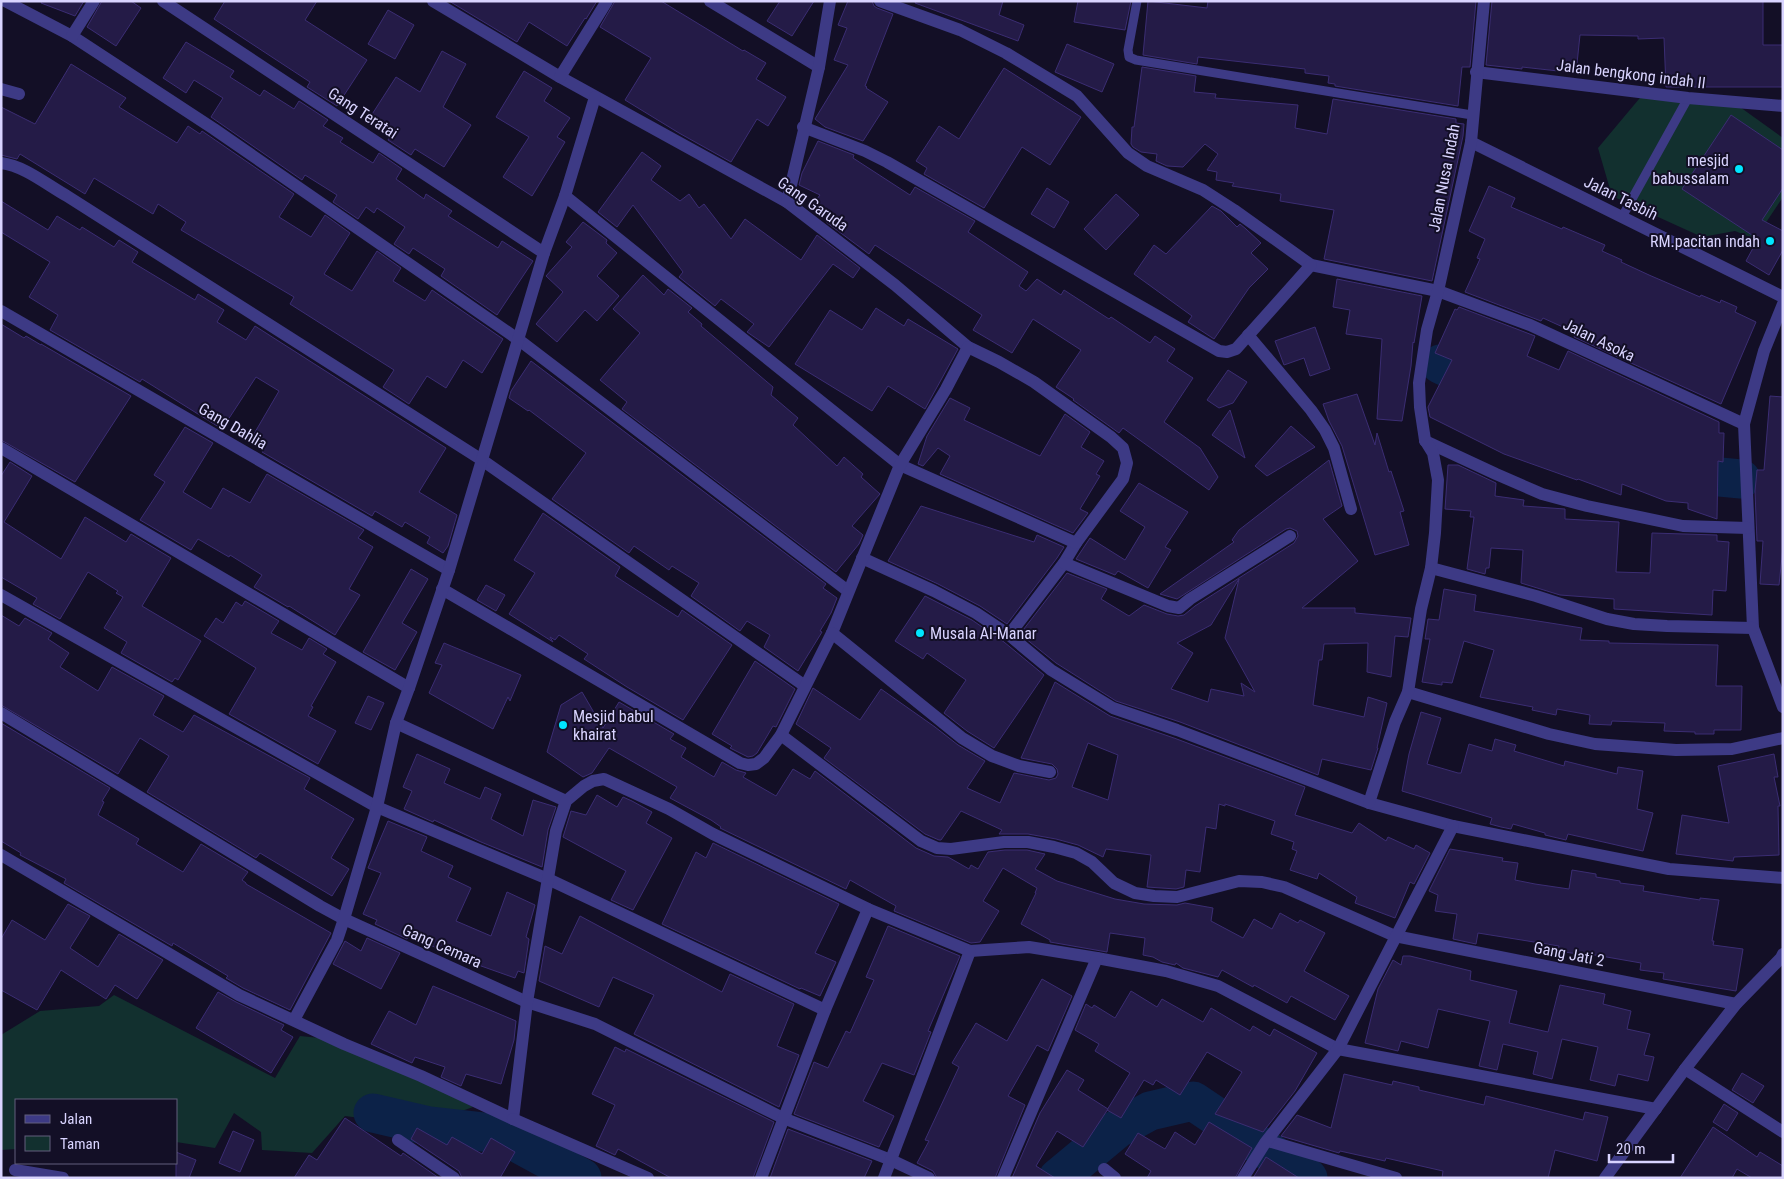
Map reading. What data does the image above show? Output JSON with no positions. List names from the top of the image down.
{
  "streets": {
    "street": [
      "Jalan bengkong indah II",
      "Gang Teratai",
      "Jalan Nusa Indah",
      "Jalan Tasbih",
      "Gang Garuda",
      "Jalan Asoka",
      "Gang Dahlia",
      "Gang Cemara",
      "Gang Jati 2"
    ]
  },
  "crossings": [
    ["Jalan bengkong indah II", "Jalan Nusa Indah"],
    ["Jalan Nusa Indah", "Jalan Tasbih"],
    ["Jalan Nusa Indah", "Jalan Asoka"]
  ],
  "places": [
    "mesjid babussalam",
    "RM.pacitan indah",
    "Musala Al-Manar",
    "Mesjid babul khairat"
  ],
  "legend": ["Jalan", "Taman"],
  "scale_bar": "20 m"
}
